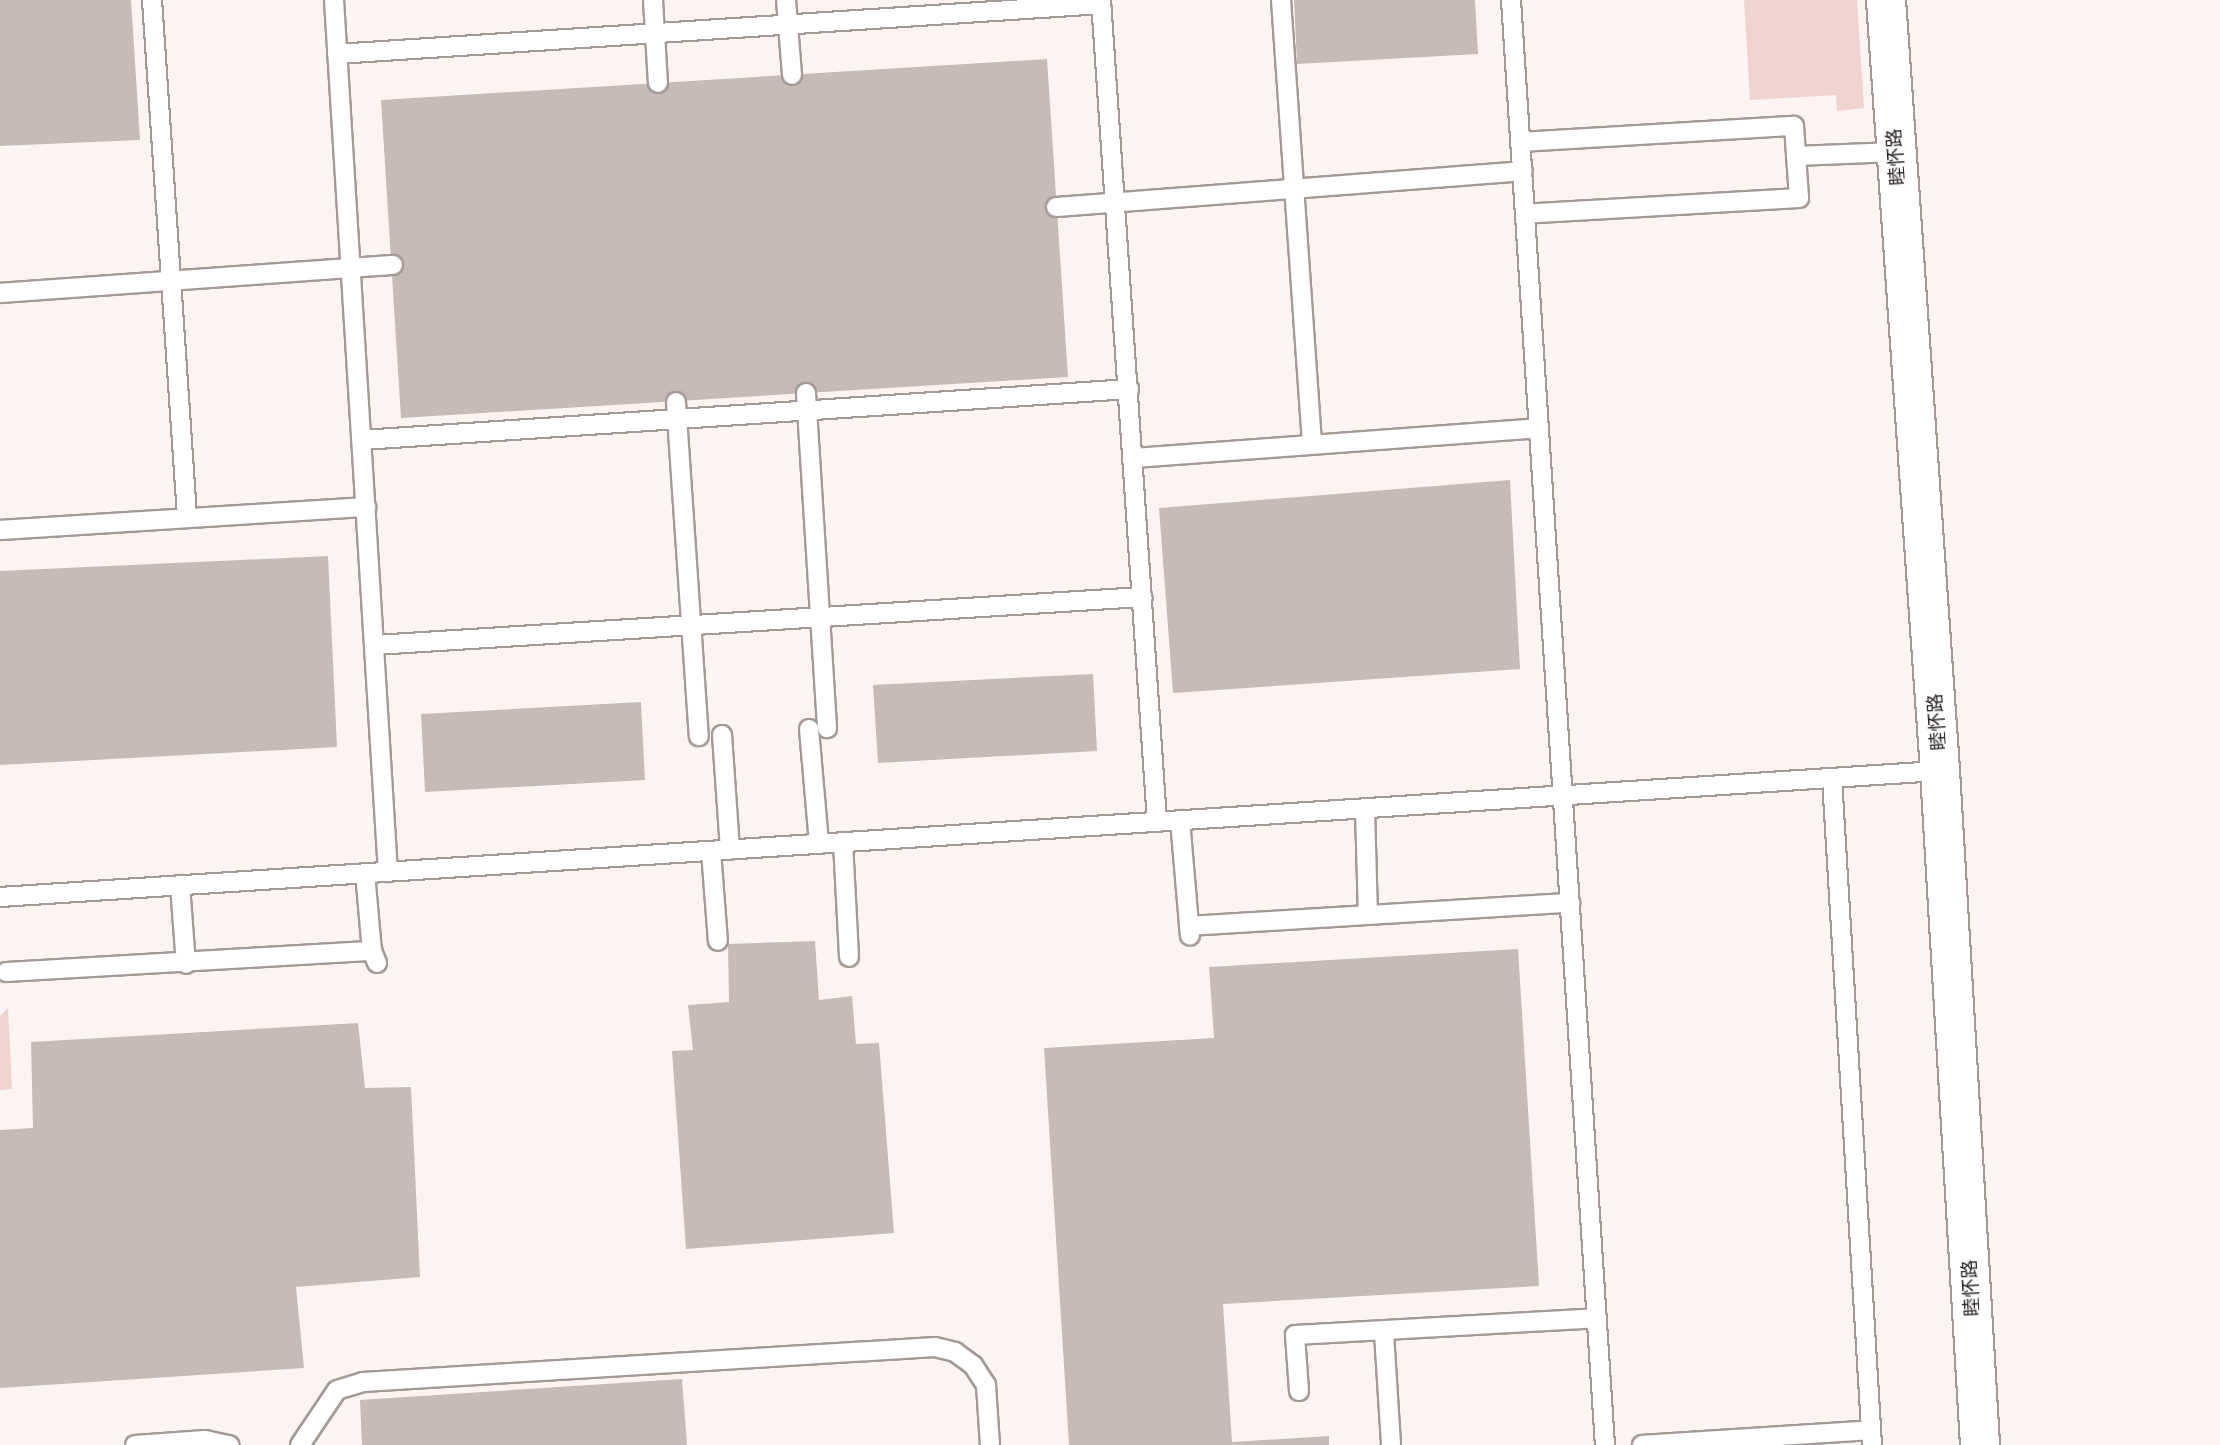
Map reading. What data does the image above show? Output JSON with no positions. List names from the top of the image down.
{
  "streets": {
    "street": ["睦怀路"]
  }
}
